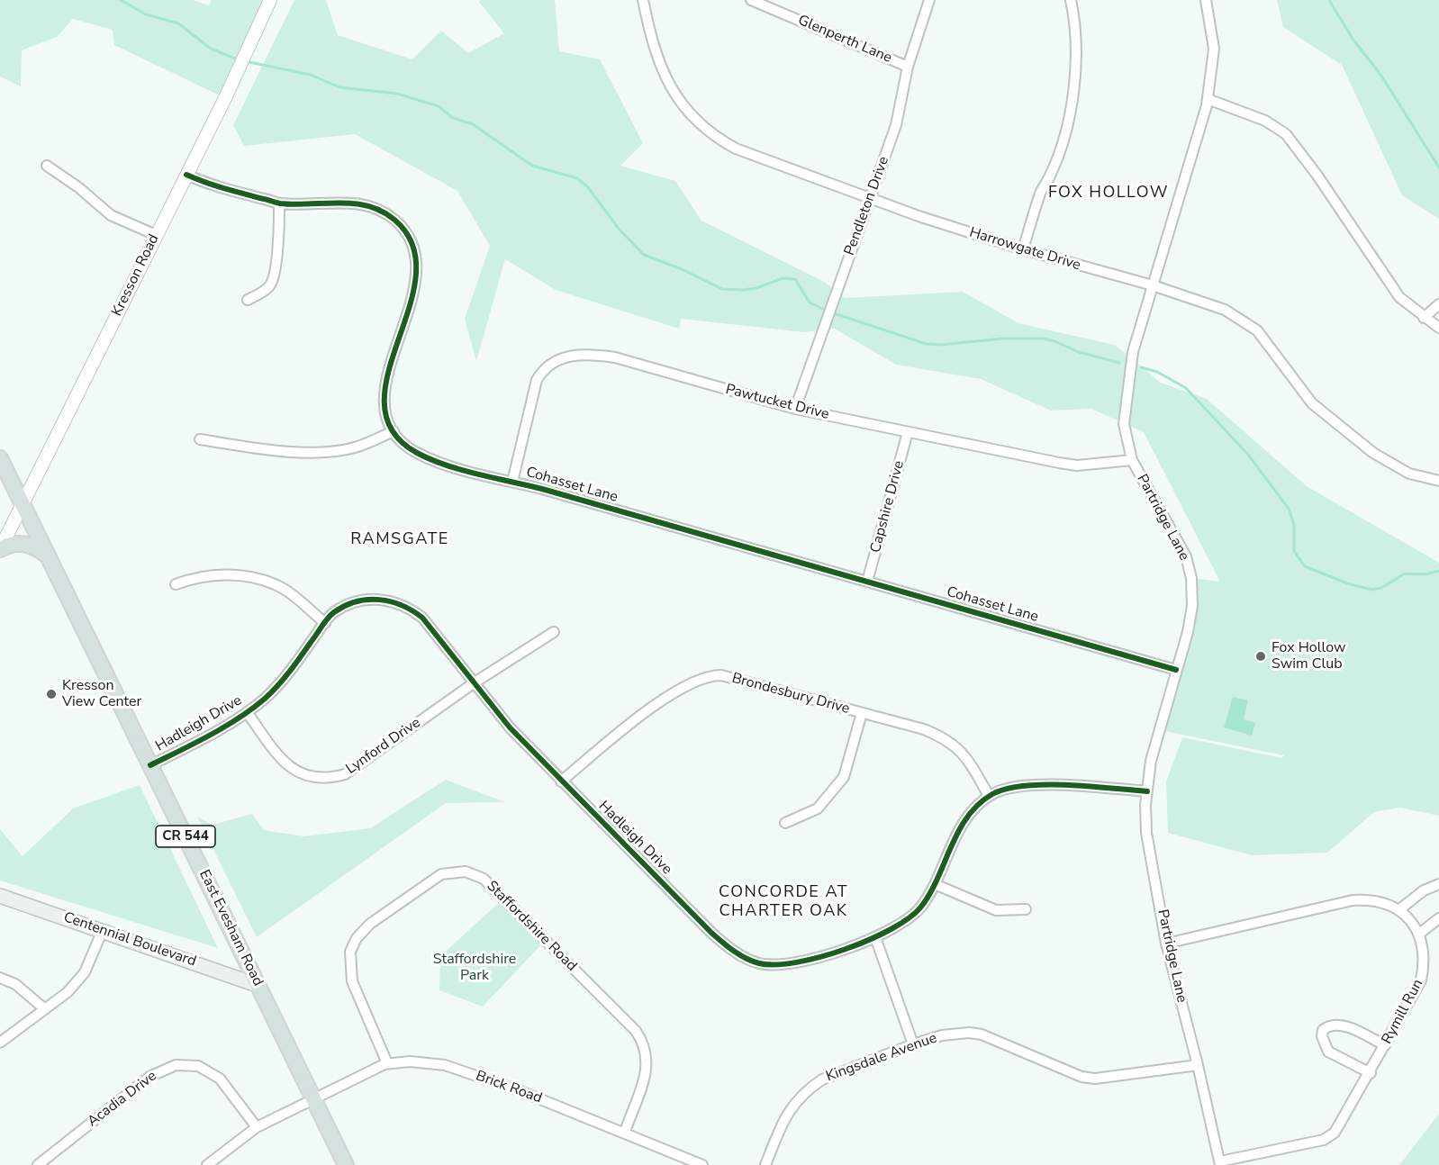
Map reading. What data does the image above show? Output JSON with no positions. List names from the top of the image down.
{
  "streets": {
    "main road": ["CR 544", "East Evesham Road", "Centennial Boulevard"],
    "street": [
      "Glenperth Lane",
      "Pendleton Drive",
      "Harrowgate Drive",
      "Kresson Road",
      "Pawtucket Drive",
      "Cohasset Lane",
      "Capshire Drive",
      "Partridge Lane",
      "Brondesbury Drive",
      "Hadleigh Drive",
      "Lynford Drive",
      "Staffordshire Road",
      "Rymill Run",
      "Kingsdale Avenue",
      "Brick Road",
      "Acadia Drive"
    ]
  },
  "crossings": [
    ["Glenperth Lane", "Pendleton Drive"],
    ["Pendleton Drive", "Harrowgate Drive"],
    ["Pendleton Drive", "Pawtucket Drive"],
    ["Harrowgate Drive", "Partridge Lane"],
    ["Kresson Road", "Cohasset Lane"],
    ["Kresson Road", "East Evesham Road"],
    ["Pawtucket Drive", "Cohasset Lane"],
    ["Pawtucket Drive", "Capshire Drive"],
    ["Pawtucket Drive", "Partridge Lane"],
    ["Cohasset Lane", "Capshire Drive"],
    ["Cohasset Lane", "Partridge Lane"],
    ["Partridge Lane", "Hadleigh Drive"],
    ["Partridge Lane", "Rymill Run"],
    ["Partridge Lane", "Kingsdale Avenue"],
    ["Brondesbury Drive", "Hadleigh Drive"],
    ["Hadleigh Drive", "Lynford Drive"],
    ["Hadleigh Drive", "East Evesham Road"],
    ["Staffordshire Road", "Brick Road"],
    ["East Evesham Road", "Centennial Boulevard"],
    ["East Evesham Road", "Brick Road"],
    ["Brick Road", "Acadia Drive"]
  ],
  "districts": ["FOX HOLLOW", "RAMSGATE", "CONCORDE AT CHARTER OAK"],
  "parks": ["Staffordshire Park"],
  "places": ["Fox Hollow Swim Club", "Kresson View Center"]
}
